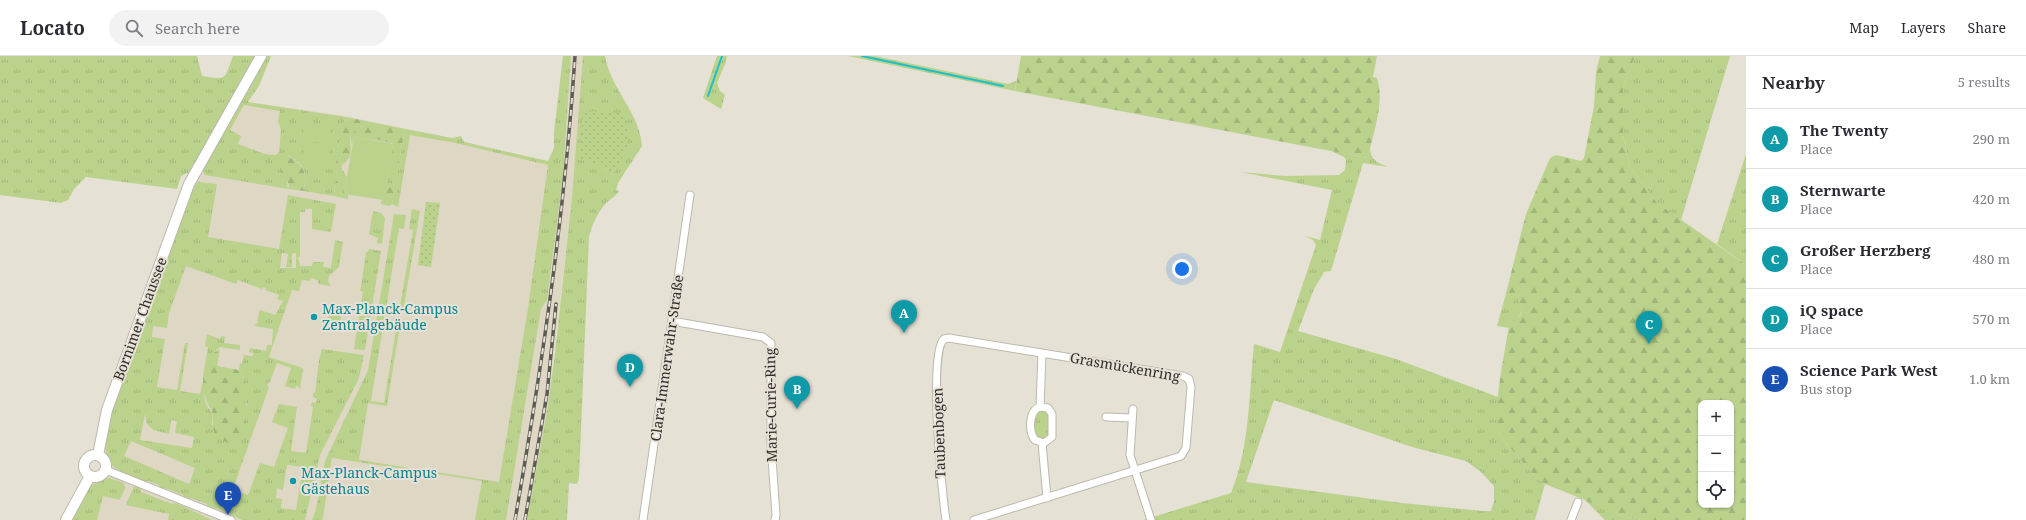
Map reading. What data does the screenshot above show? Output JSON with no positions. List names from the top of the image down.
{
  "streets": {
    "street": [
      "Bornimer Chaussee",
      "Clara-Immerwahr-Straße",
      "Grasmückenring",
      "Marie-Curie-Ring",
      "Taubenbogen"
    ]
  },
  "crossings": [
    ["Clara-Immerwahr-Straße", "Marie-Curie-Ring"],
    ["Grasmückenring", "Taubenbogen"]
  ],
  "places": ["Max-Planck-Campus Zentralgebäude", "Max-Planck-Campus Gästehaus"],
  "page": {
    "header": "Locato",
    "search": "Search here",
    "nav": ["Map", "Layers", "Share"],
    "heading": ["Nearby", "5 results"],
    "list": [
      {
        "mark": "A",
        "name": "The Twenty",
        "note": "Place",
        "value": "290 m"
      },
      {
        "mark": "B",
        "name": "Sternwarte",
        "note": "Place",
        "value": "420 m"
      },
      {
        "mark": "C",
        "name": "Großer Herzberg",
        "note": "Place",
        "value": "480 m"
      },
      {
        "mark": "D",
        "name": "iQ space",
        "note": "Place",
        "value": "570 m"
      },
      {
        "mark": "E",
        "name": "Science Park West",
        "note": "Bus stop",
        "value": "1.0 km"
      }
    ],
    "pins": [
      "A",
      "C",
      "D",
      "B",
      "E"
    ],
    "map_buttons": ["+", "−"]
  }
}
